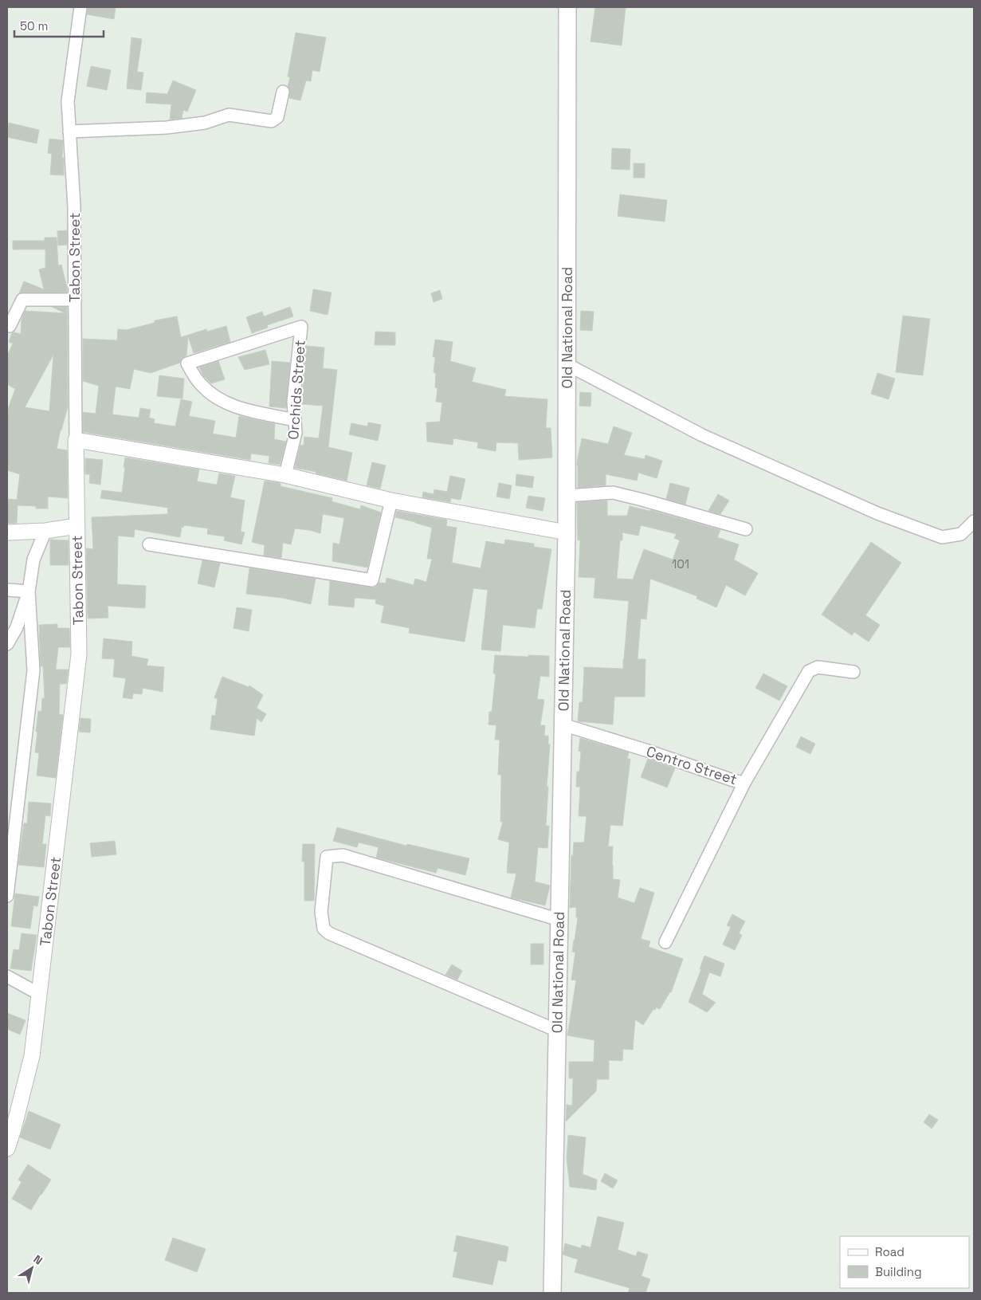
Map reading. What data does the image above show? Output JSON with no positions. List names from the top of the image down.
{
  "streets": {
    "main road": ["Old National Road"],
    "street": ["Tabon Street", "Orchids Street", "Centro Street"]
  },
  "crossings": [
    ["Old National Road", "Centro Street"]
  ],
  "house_numbers": ["101"],
  "legend": ["Road", "Building"],
  "scale_bar": "50 m",
  "north": "top right"
}
